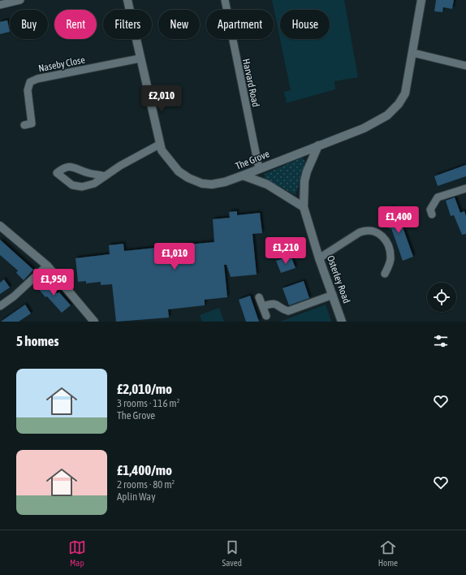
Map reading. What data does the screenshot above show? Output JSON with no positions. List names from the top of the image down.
{
  "streets": {
    "street": [
      "Naseby Close",
      "Harvard Road",
      "The Grove",
      "Osterley Road"
    ]
  },
  "crossings": [
    ["Naseby Close", "The Grove"],
    ["Harvard Road", "The Grove"],
    ["The Grove", "Osterley Road"]
  ],
  "page": {
    "chip": [
      "Buy",
      "Rent",
      "Filters",
      "New",
      "Apartment",
      "House"
    ],
    "price": [
      "£2,010",
      "£1,400",
      "£1,210",
      "£1,010",
      "£1,950"
    ],
    "heading": "5 homes",
    "list": [
      {
        "name": "£2,010/mo",
        "note": "3 rooms · 116 m² · The Grove"
      },
      {
        "name": "£1,400/mo",
        "note": "2 rooms · 80 m² · Aplin Way"
      }
    ],
    "tabs": ["Map", "Saved", "Home"]
  }
}
